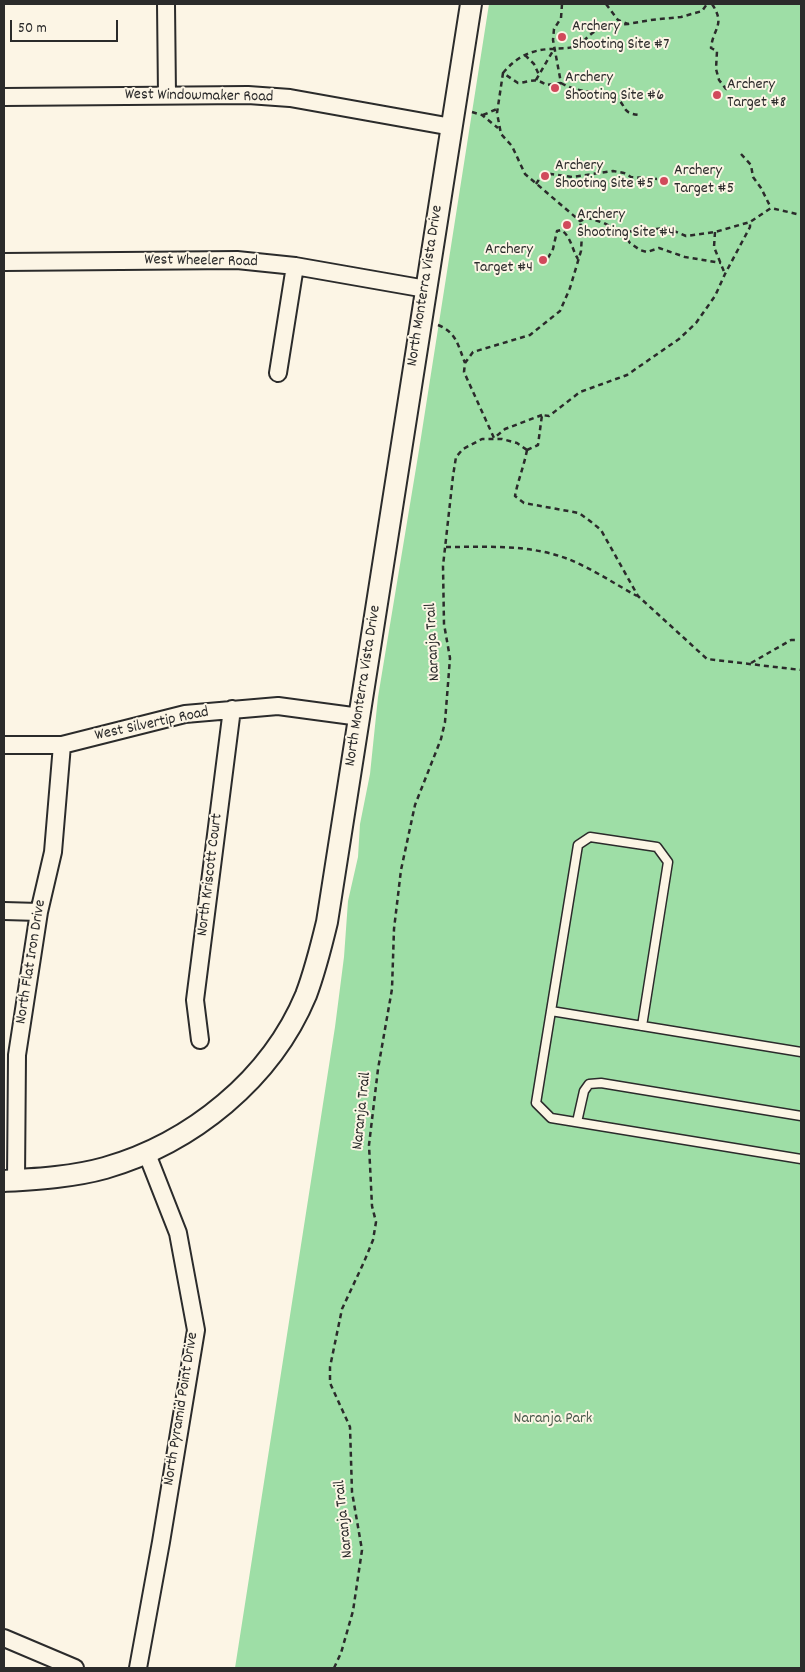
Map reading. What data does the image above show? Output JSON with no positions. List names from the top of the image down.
{
  "streets": {
    "street": [
      "West Windowmaker Road",
      "West Wheeler Road",
      "North Monterra Vista Drive",
      "West Silvertip Road",
      "North Kriscott Court",
      "North Flat Iron Drive",
      "North Pyramid Point Drive"
    ],
    "path": ["Naranja Trail"]
  },
  "crossings": [
    ["West Windowmaker Road", "North Monterra Vista Drive"],
    ["West Wheeler Road", "North Monterra Vista Drive"],
    ["North Monterra Vista Drive", "West Silvertip Road"],
    ["North Monterra Vista Drive", "North Flat Iron Drive"],
    ["North Monterra Vista Drive", "North Pyramid Point Drive"],
    ["West Silvertip Road", "North Kriscott Court"],
    ["West Silvertip Road", "North Flat Iron Drive"]
  ],
  "parks": ["Naranja Park"],
  "places": [
    "Archery Shooting Site #7",
    "Archery Shooting Site #6",
    "Archery Target #8",
    "Archery Shooting Site #5",
    "Archery Target #5",
    "Archery Shooting Site #4",
    "Archery Target #4"
  ],
  "scale_bar": "50 m"
}
